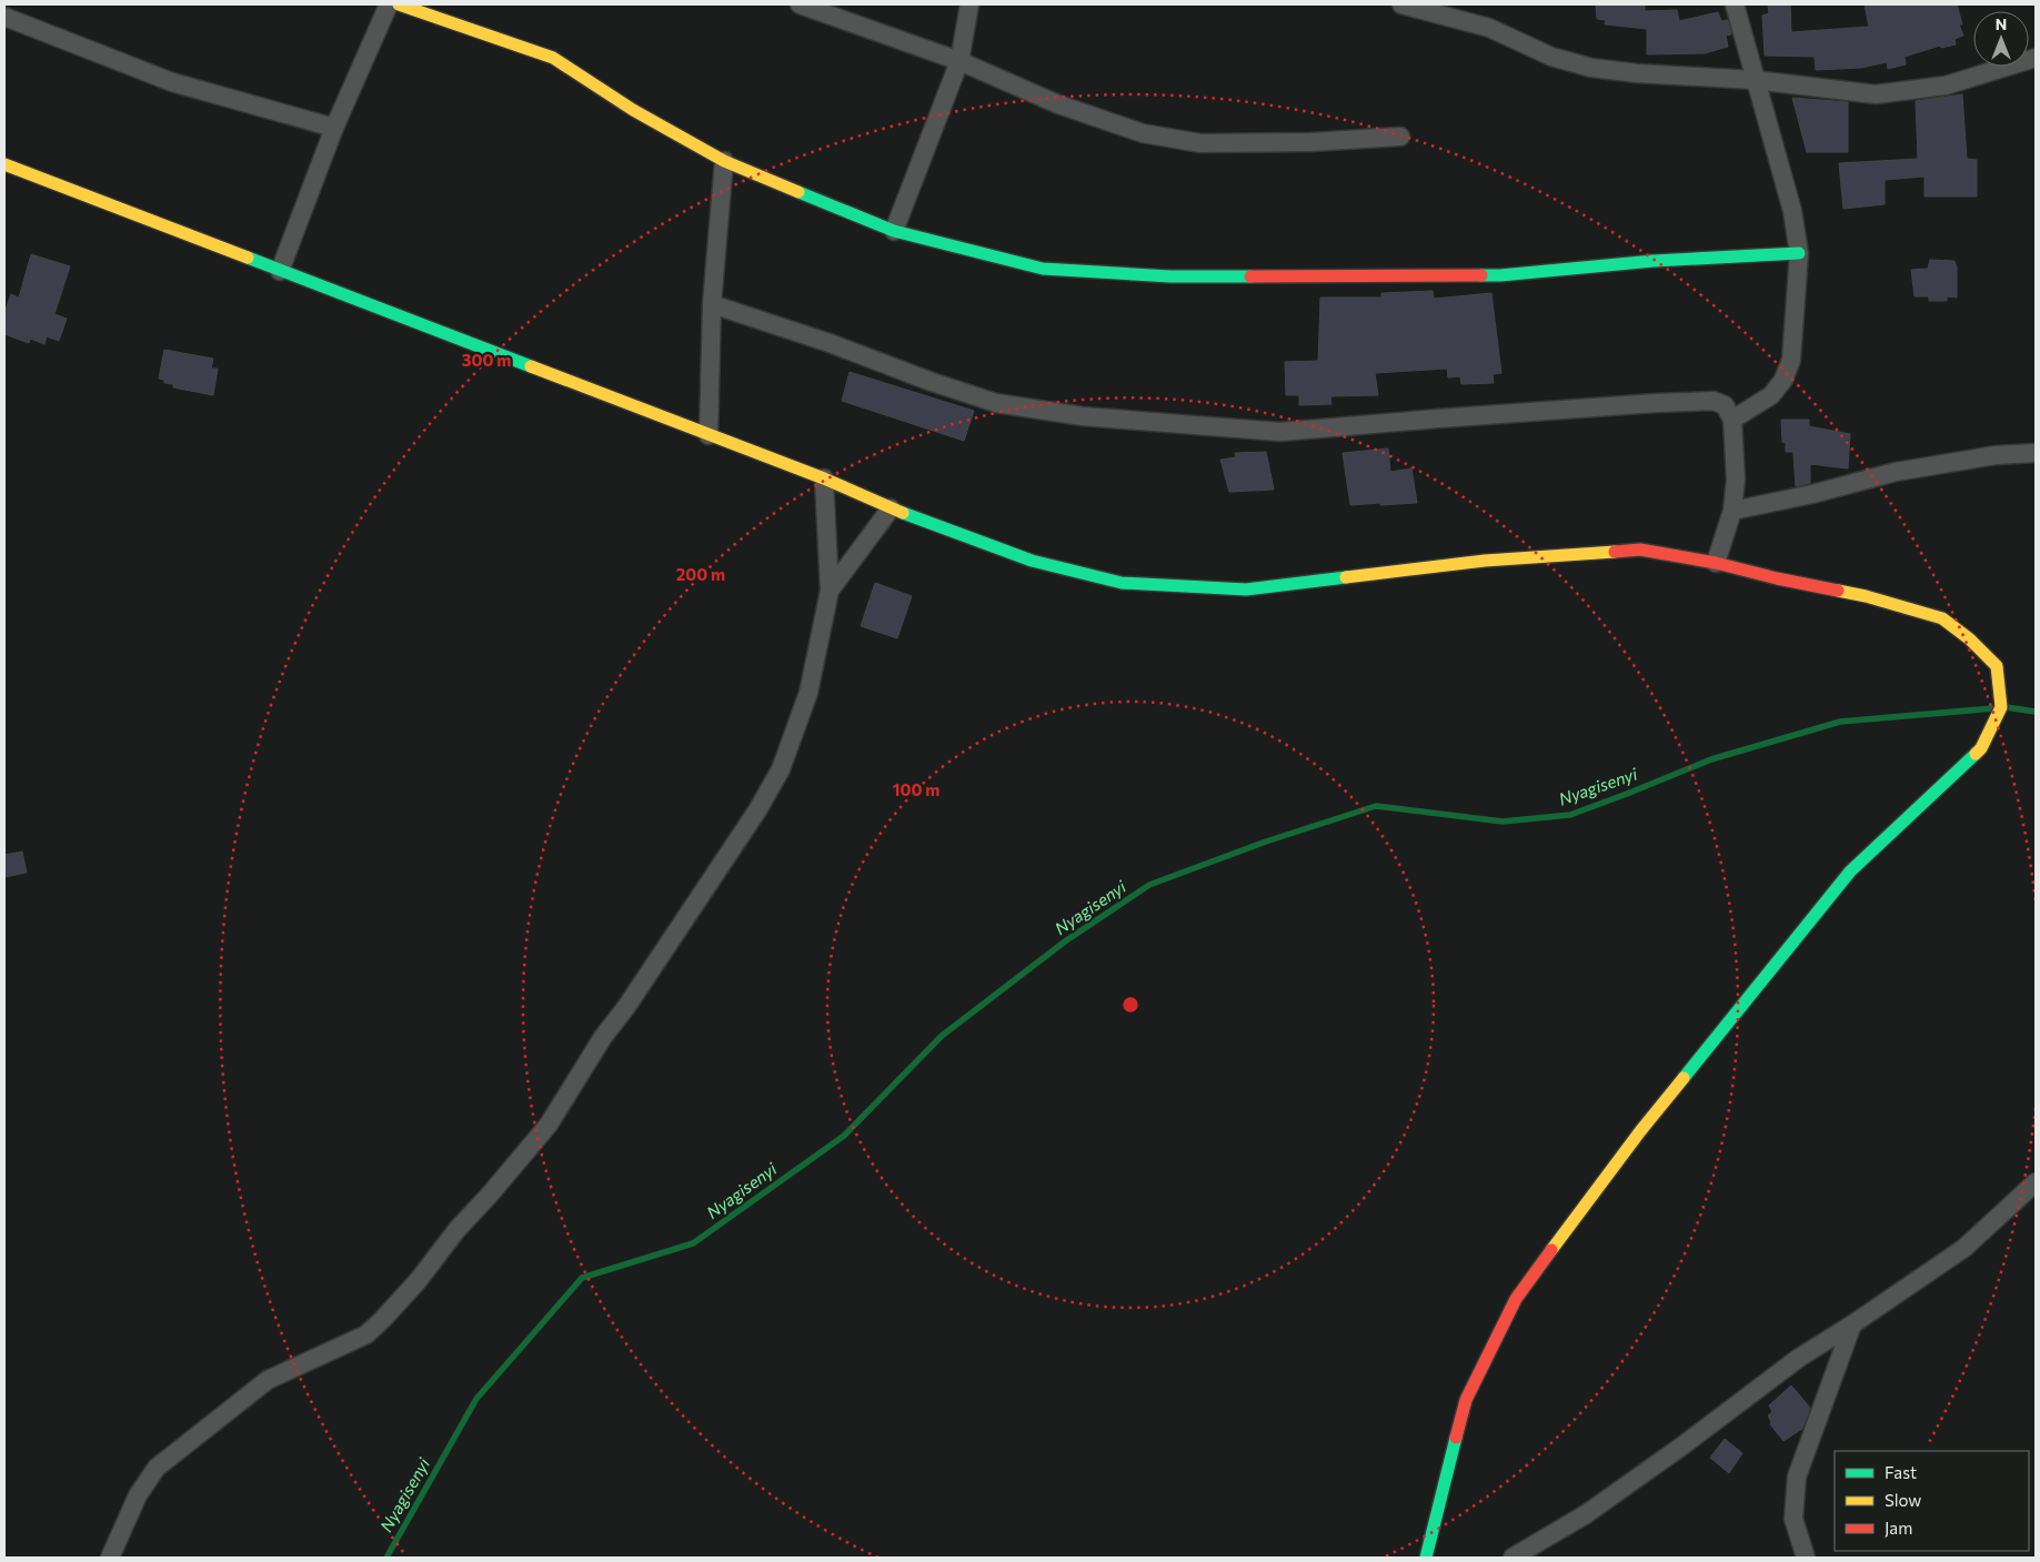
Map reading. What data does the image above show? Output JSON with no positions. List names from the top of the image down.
{
  "water": ["Nyagisenyi"],
  "legend": ["Fast", "Slow", "Jam"],
  "north": "top",
  "rings": ["300 m", "200 m", "100 m"]
}
